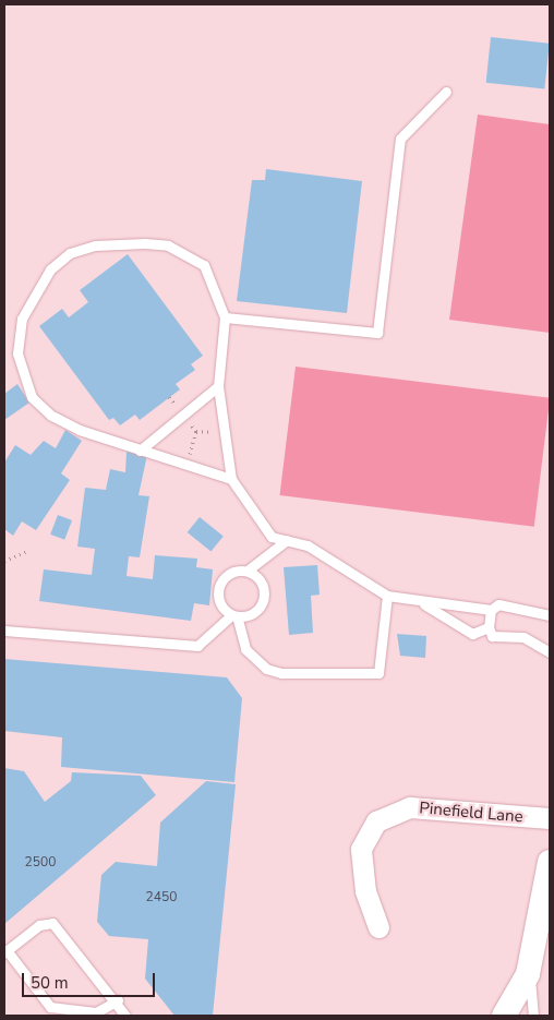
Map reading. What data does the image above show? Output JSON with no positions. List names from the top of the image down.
{
  "streets": {
    "street": ["Pinefield Lane"]
  },
  "house_numbers": ["2500", "2450"],
  "scale_bar": "50 m"
}
